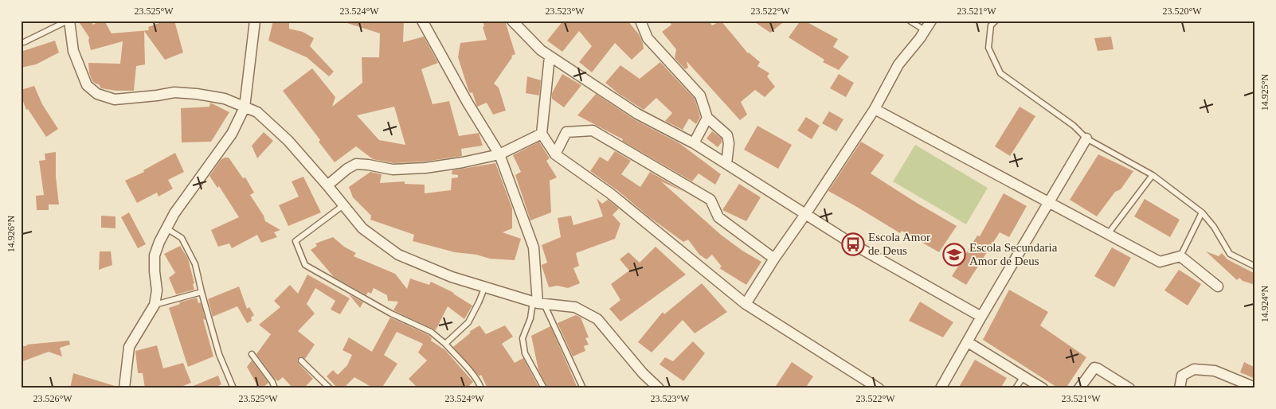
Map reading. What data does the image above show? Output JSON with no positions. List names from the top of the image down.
{
  "places": {
    "bus stop": ["Escola Amor de Deus"],
    "school or university": ["Escola Secundaria Amor de Deus"]
  },
  "coordinates": [
    "23.525°W",
    "23.524°W",
    "23.523°W",
    "23.522°W",
    "23.521°W",
    "23.520°W",
    "14.925°N",
    "14.926°N",
    "14.924°N",
    "23.526°W"
  ]
}
